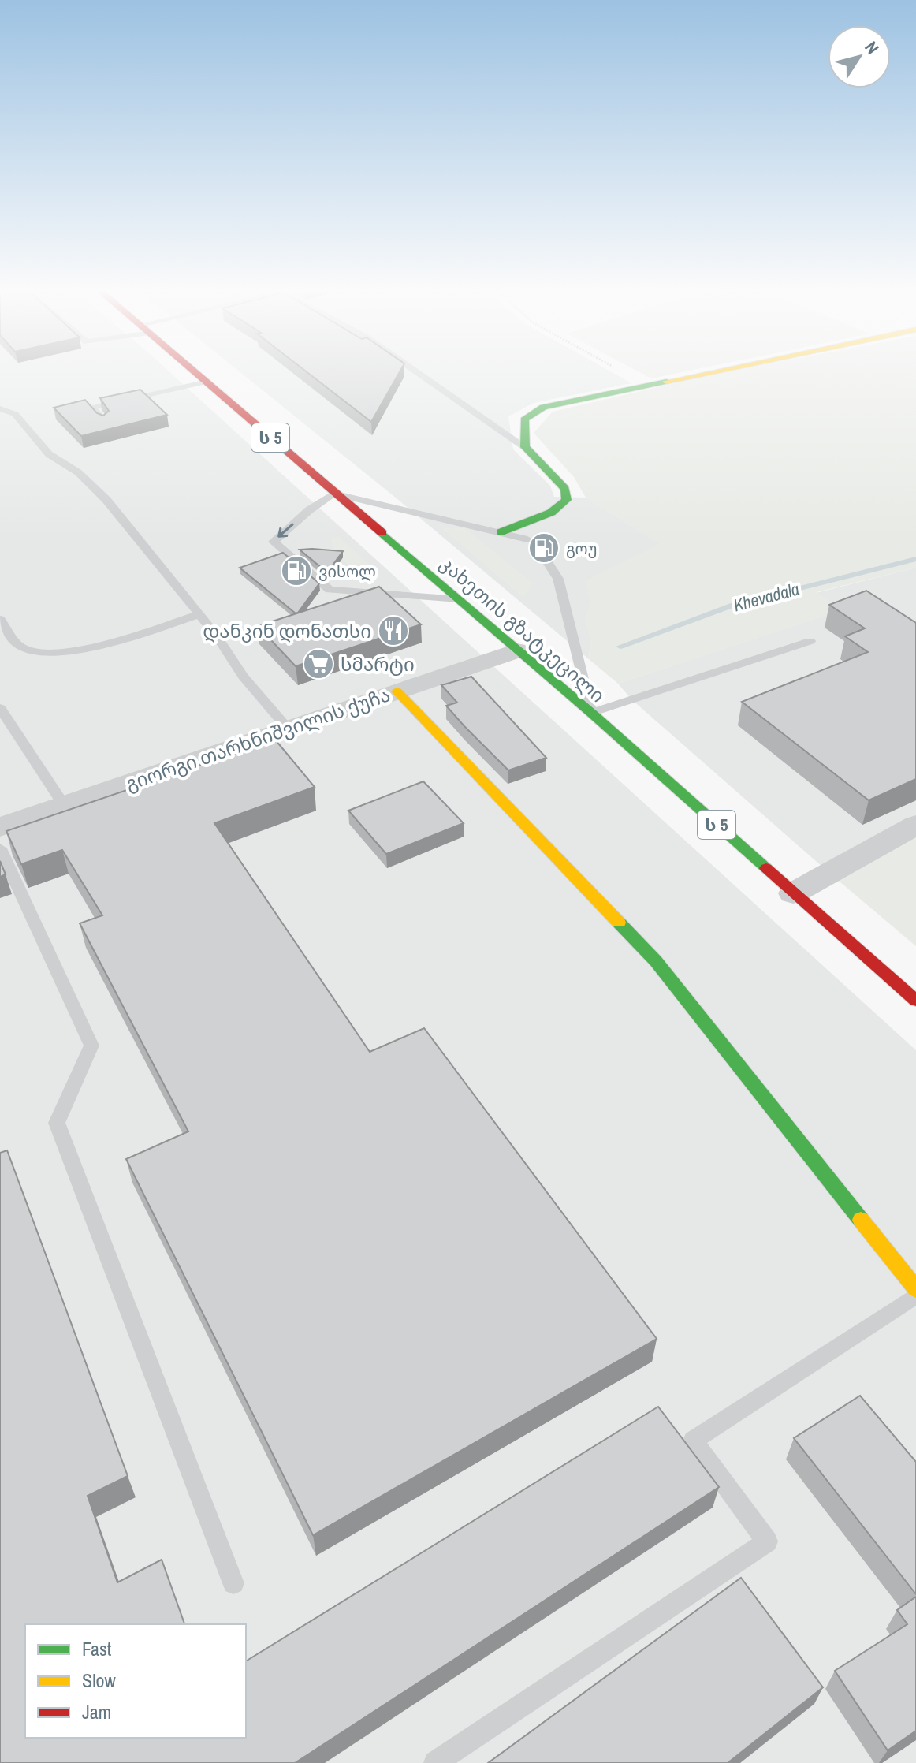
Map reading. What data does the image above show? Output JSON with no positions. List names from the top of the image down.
{
  "streets": {
    "main road": ["ს 5", "კახეთის გზატკეცილი"],
    "street": ["გიორგი თარხნიშვილის ქუჩა"]
  },
  "crossings": [
    ["კახეთის გზატკეცილი", "გიორგი თარხნიშვილის ქუჩა"]
  ],
  "water": ["Khevadala"],
  "places": {
    "fuel station": ["გოუ", "ვისოლ"],
    "restaurant": ["დანკინ დონათსი"],
    "supermarket": ["სმარტი"]
  },
  "legend": ["Fast", "Slow", "Jam"],
  "north": "top right"
}
